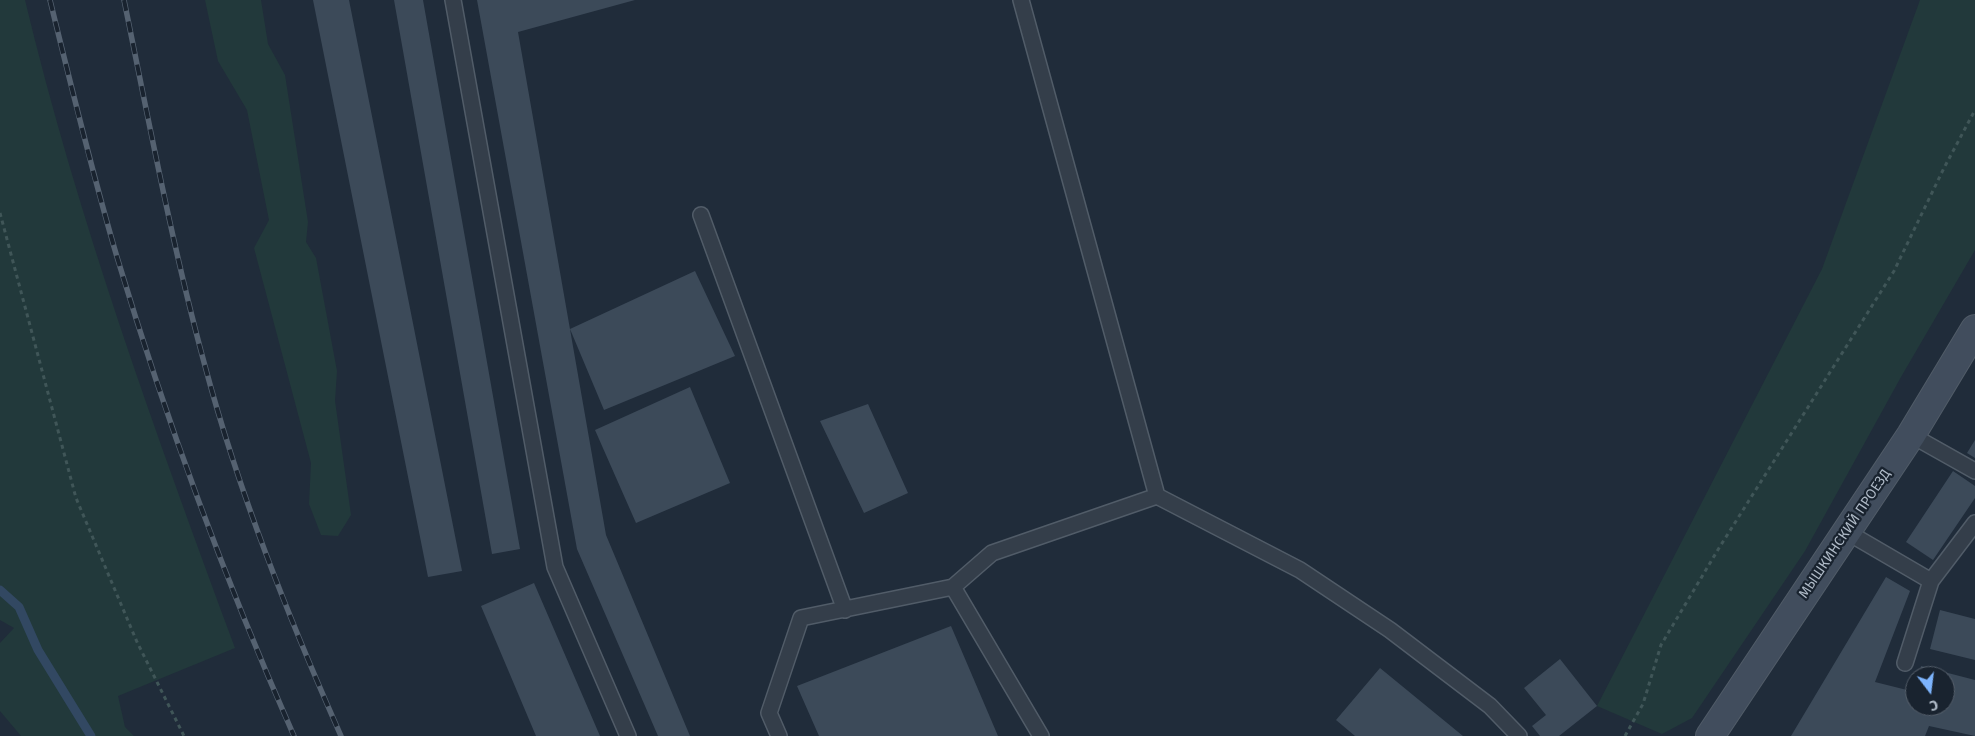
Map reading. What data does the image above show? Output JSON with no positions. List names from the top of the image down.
{
  "streets": {
    "main road": ["МЫШКИНСКИЙ ПРОЕЗД"]
  },
  "north": "bottom"
}
